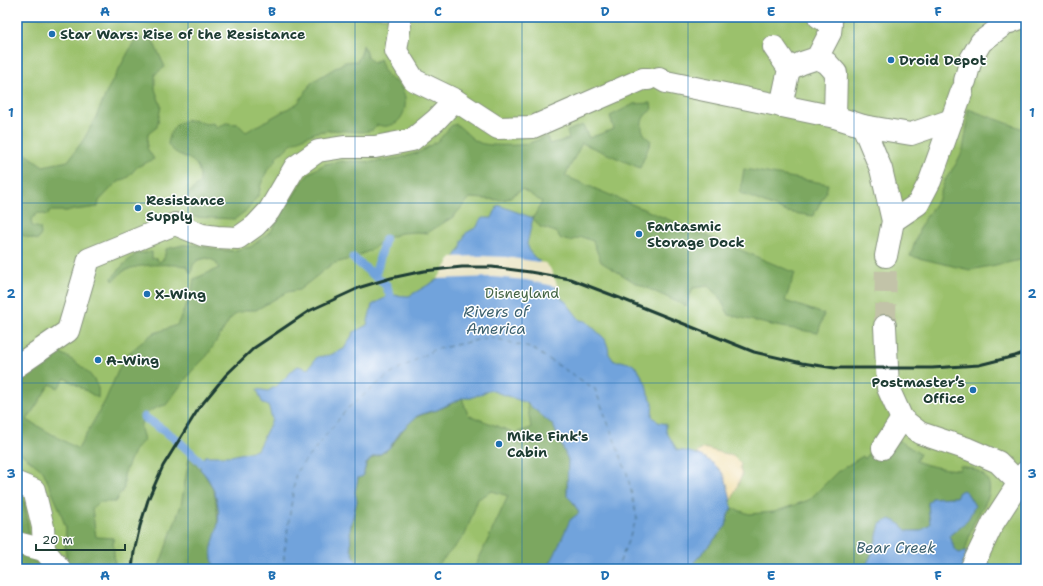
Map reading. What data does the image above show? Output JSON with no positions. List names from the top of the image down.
{
  "water": ["Rivers of America", "Bear Creek"],
  "parks": ["Disneyland"],
  "places": [
    "Star Wars: Rise of the Resistance",
    "Droid Depot",
    "Resistance Supply",
    "Fantasmic Storage Dock",
    "X-Wing",
    "A-Wing",
    "Postmaster’s Office",
    "Mike Fink's Cabin"
  ],
  "scale_bar": "20 m",
  "grid": {
    "columns": [
      "A",
      "B",
      "C",
      "D",
      "E",
      "F"
    ],
    "rows": ["1", "2", "3"]
  }
}
